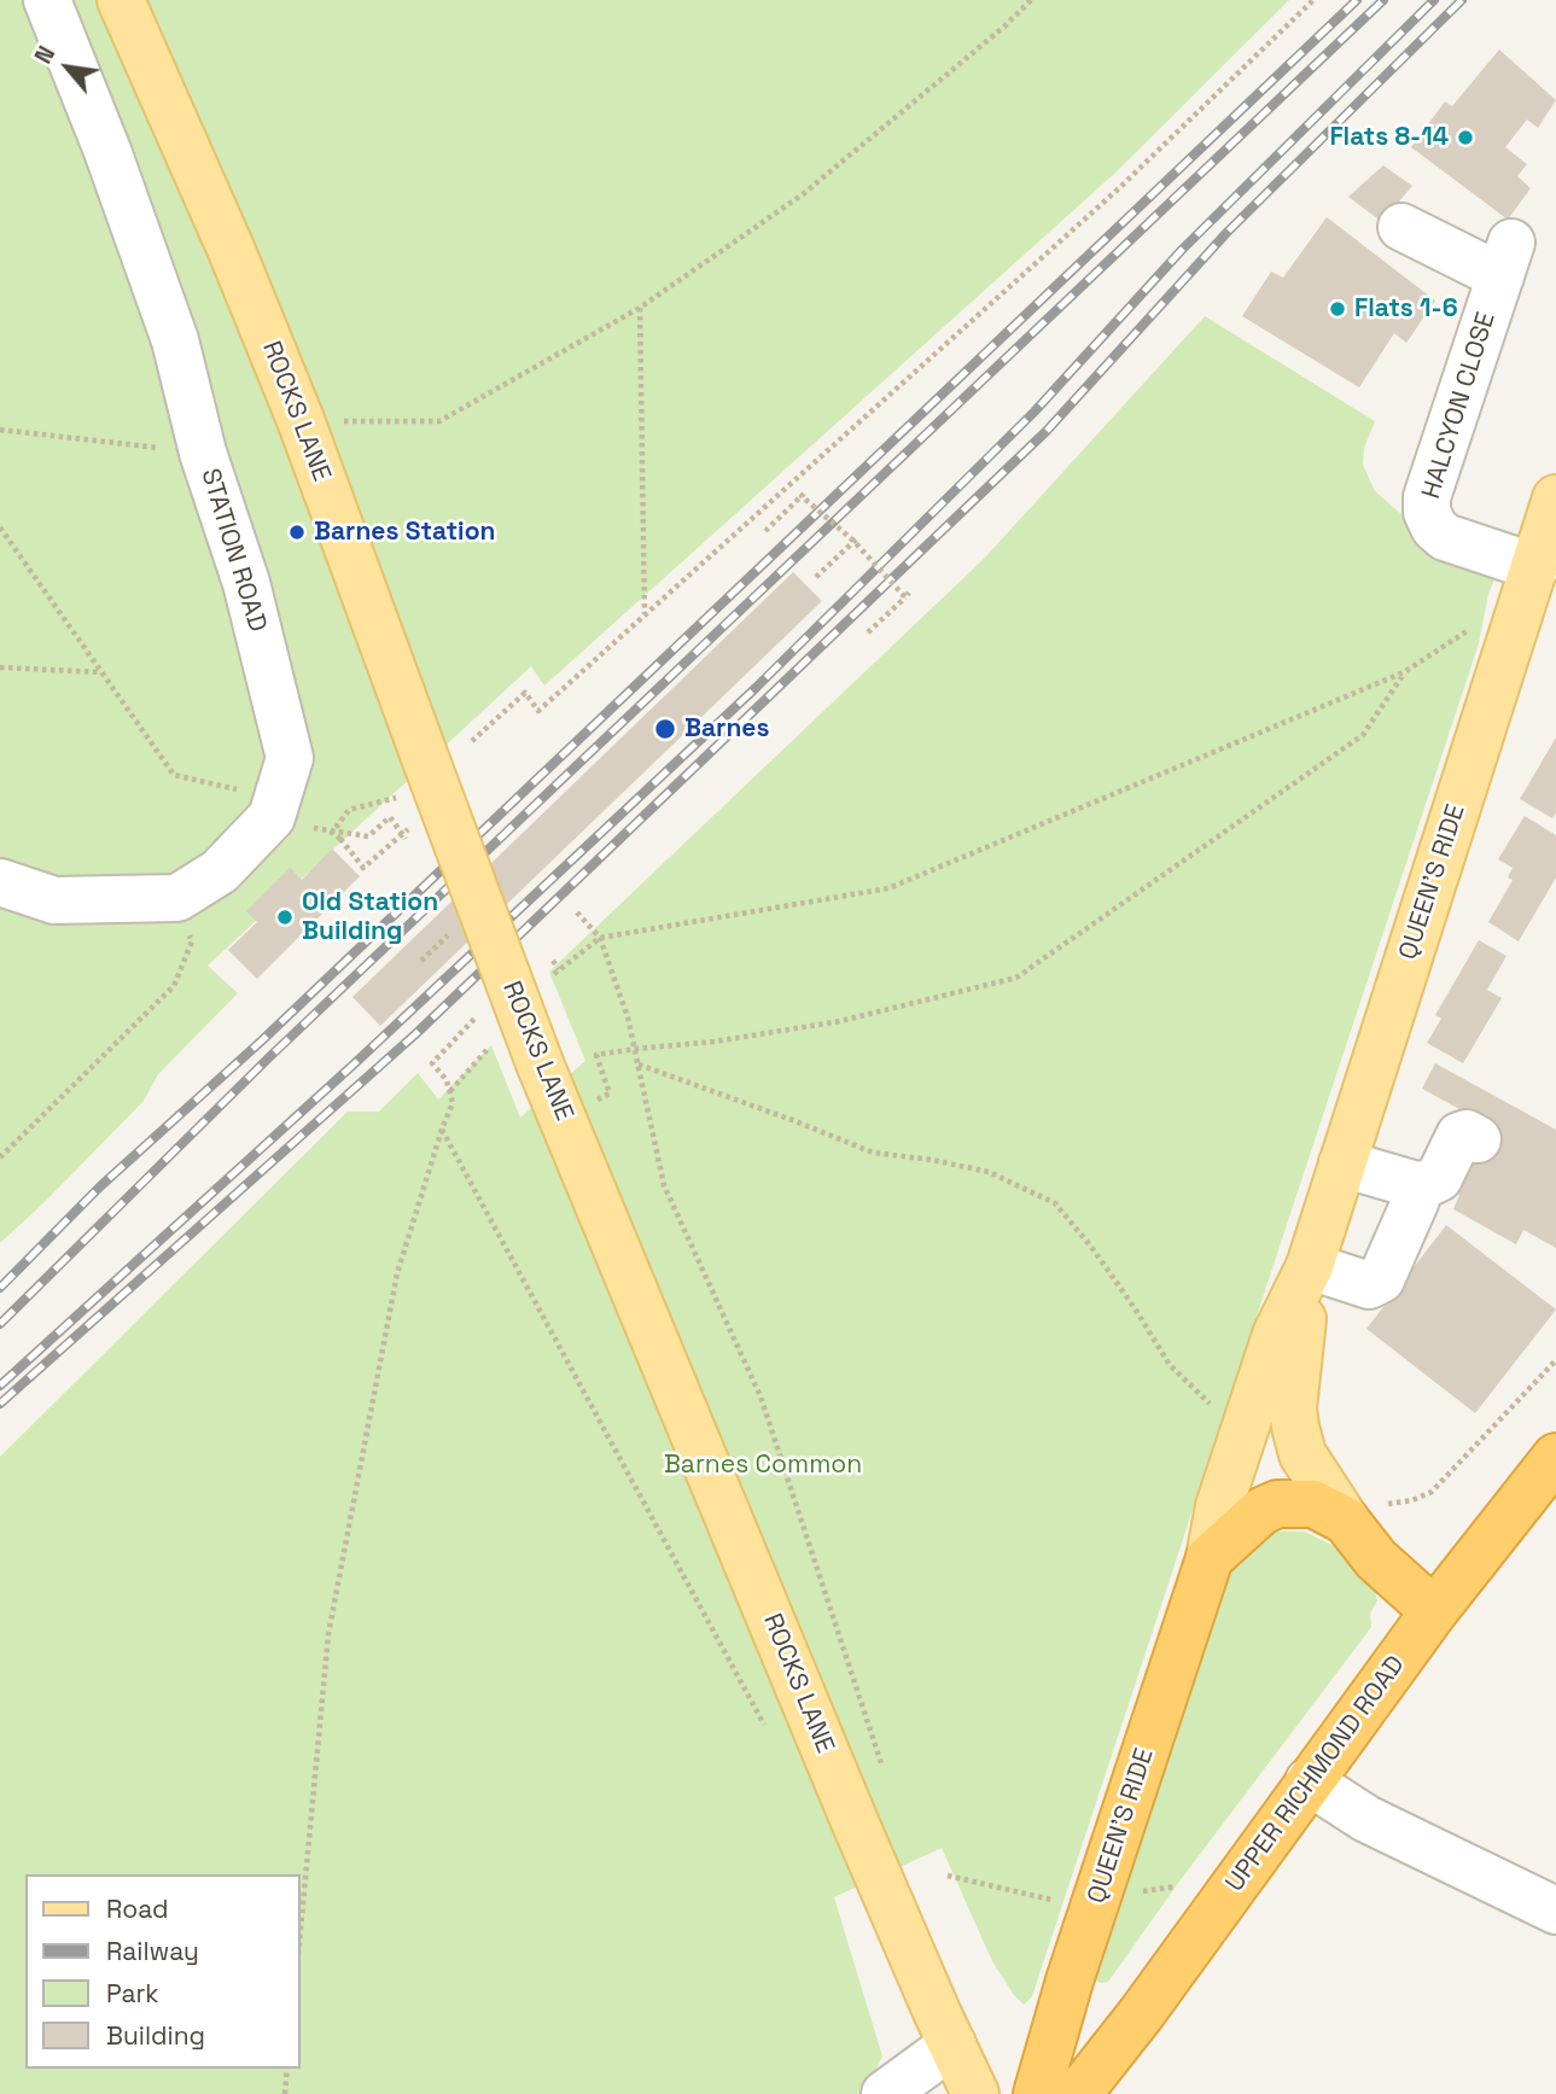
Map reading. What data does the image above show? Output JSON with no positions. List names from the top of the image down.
{
  "streets": {
    "highway": ["QUEEN'S RIDE", "UPPER RICHMOND ROAD"],
    "main road": ["ROCKS LANE"],
    "street": ["HALCYON CLOSE", "STATION ROAD"]
  },
  "crossings": [
    ["HALCYON CLOSE", "QUEEN'S RIDE"],
    ["QUEEN'S RIDE", "UPPER RICHMOND ROAD"]
  ],
  "parks": ["Barnes Common"],
  "places": [
    "Flats 8-14",
    "Flats 1-6",
    "Barnes Station",
    "Barnes",
    "Old Station Building"
  ],
  "legend": [
    "Road",
    "Railway",
    "Park",
    "Building"
  ],
  "north": "top left"
}
